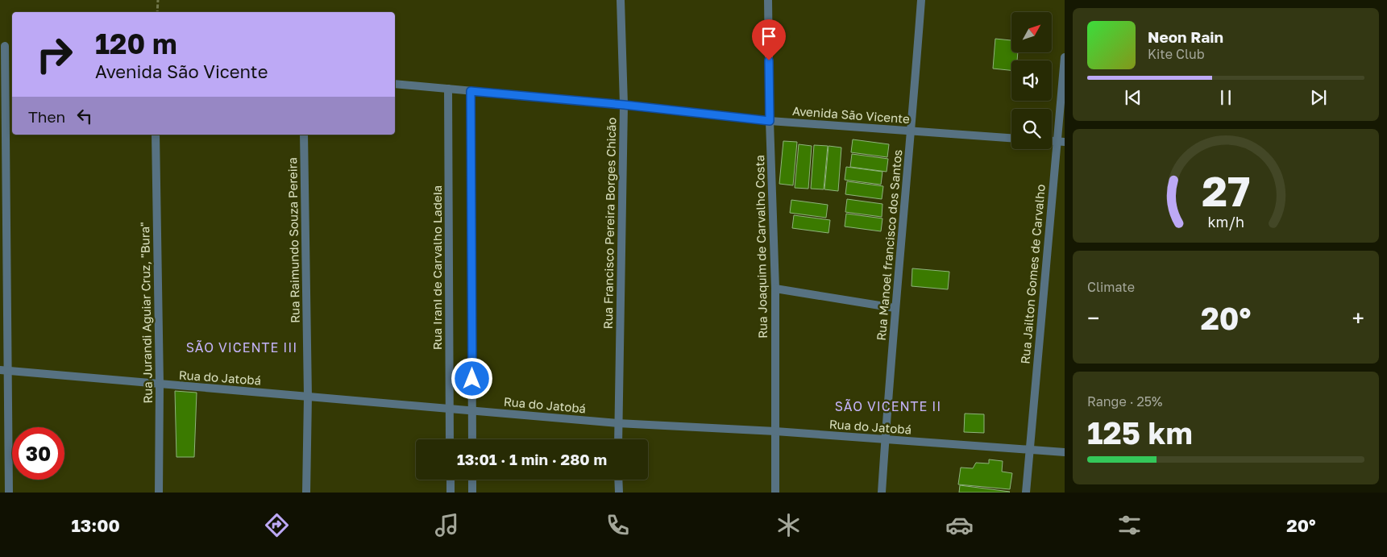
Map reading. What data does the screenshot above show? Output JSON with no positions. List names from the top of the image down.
{
  "streets": {
    "street": [
      "Avenida São Vicente",
      "Rua Francisco Pereira Borges Chicão",
      "Rua Raimundo Souza Pereira",
      "Rua Manoel francisco dos Santos",
      "Rua Joaquim de Carvalho Costa",
      "Rua Irani de Carvalho Ladeia",
      "Rua Jailton Gomes de Carvalho",
      "Rua Jurandi Aguiar Cruz, \"Bura\"",
      "Rua do Jatobá"
    ]
  },
  "crossings": [
    ["Avenida São Vicente", "Rua Francisco Pereira Borges Chicão"],
    ["Avenida São Vicente", "Rua Manoel francisco dos Santos"],
    ["Avenida São Vicente", "Rua Joaquim de Carvalho Costa"],
    ["Avenida São Vicente", "Rua Irani de Carvalho Ladeia"],
    ["Rua Francisco Pereira Borges Chicão", "Rua do Jatobá"],
    ["Rua Raimundo Souza Pereira", "Rua do Jatobá"],
    ["Rua Manoel francisco dos Santos", "Rua do Jatobá"],
    ["Rua Joaquim de Carvalho Costa", "Rua do Jatobá"],
    ["Rua Irani de Carvalho Ladeia", "Rua do Jatobá"],
    ["Rua Jailton Gomes de Carvalho", "Rua do Jatobá"],
    ["Rua Jurandi Aguiar Cruz, \"Bura\"", "Rua do Jatobá"]
  ],
  "districts": ["SÃO VICENTE III", "SÃO VICENTE II"],
  "north": "top right",
  "page": {
    "turn": ["120 m", "Avenida São Vicente"],
    "song": ["Neon Rain", "Kite Club"],
    "then": "Then",
    "tile": [
      "Climate",
      ["Range · 25%", "125 km"]
    ],
    "heat": ["−", "20°", "+"],
    "limit": "30",
    "trip": "13:01 · 1 min · 280 m",
    "tabs": ["13:00", "20°"],
    "gauge": ["27", "km/h"]
  }
}
